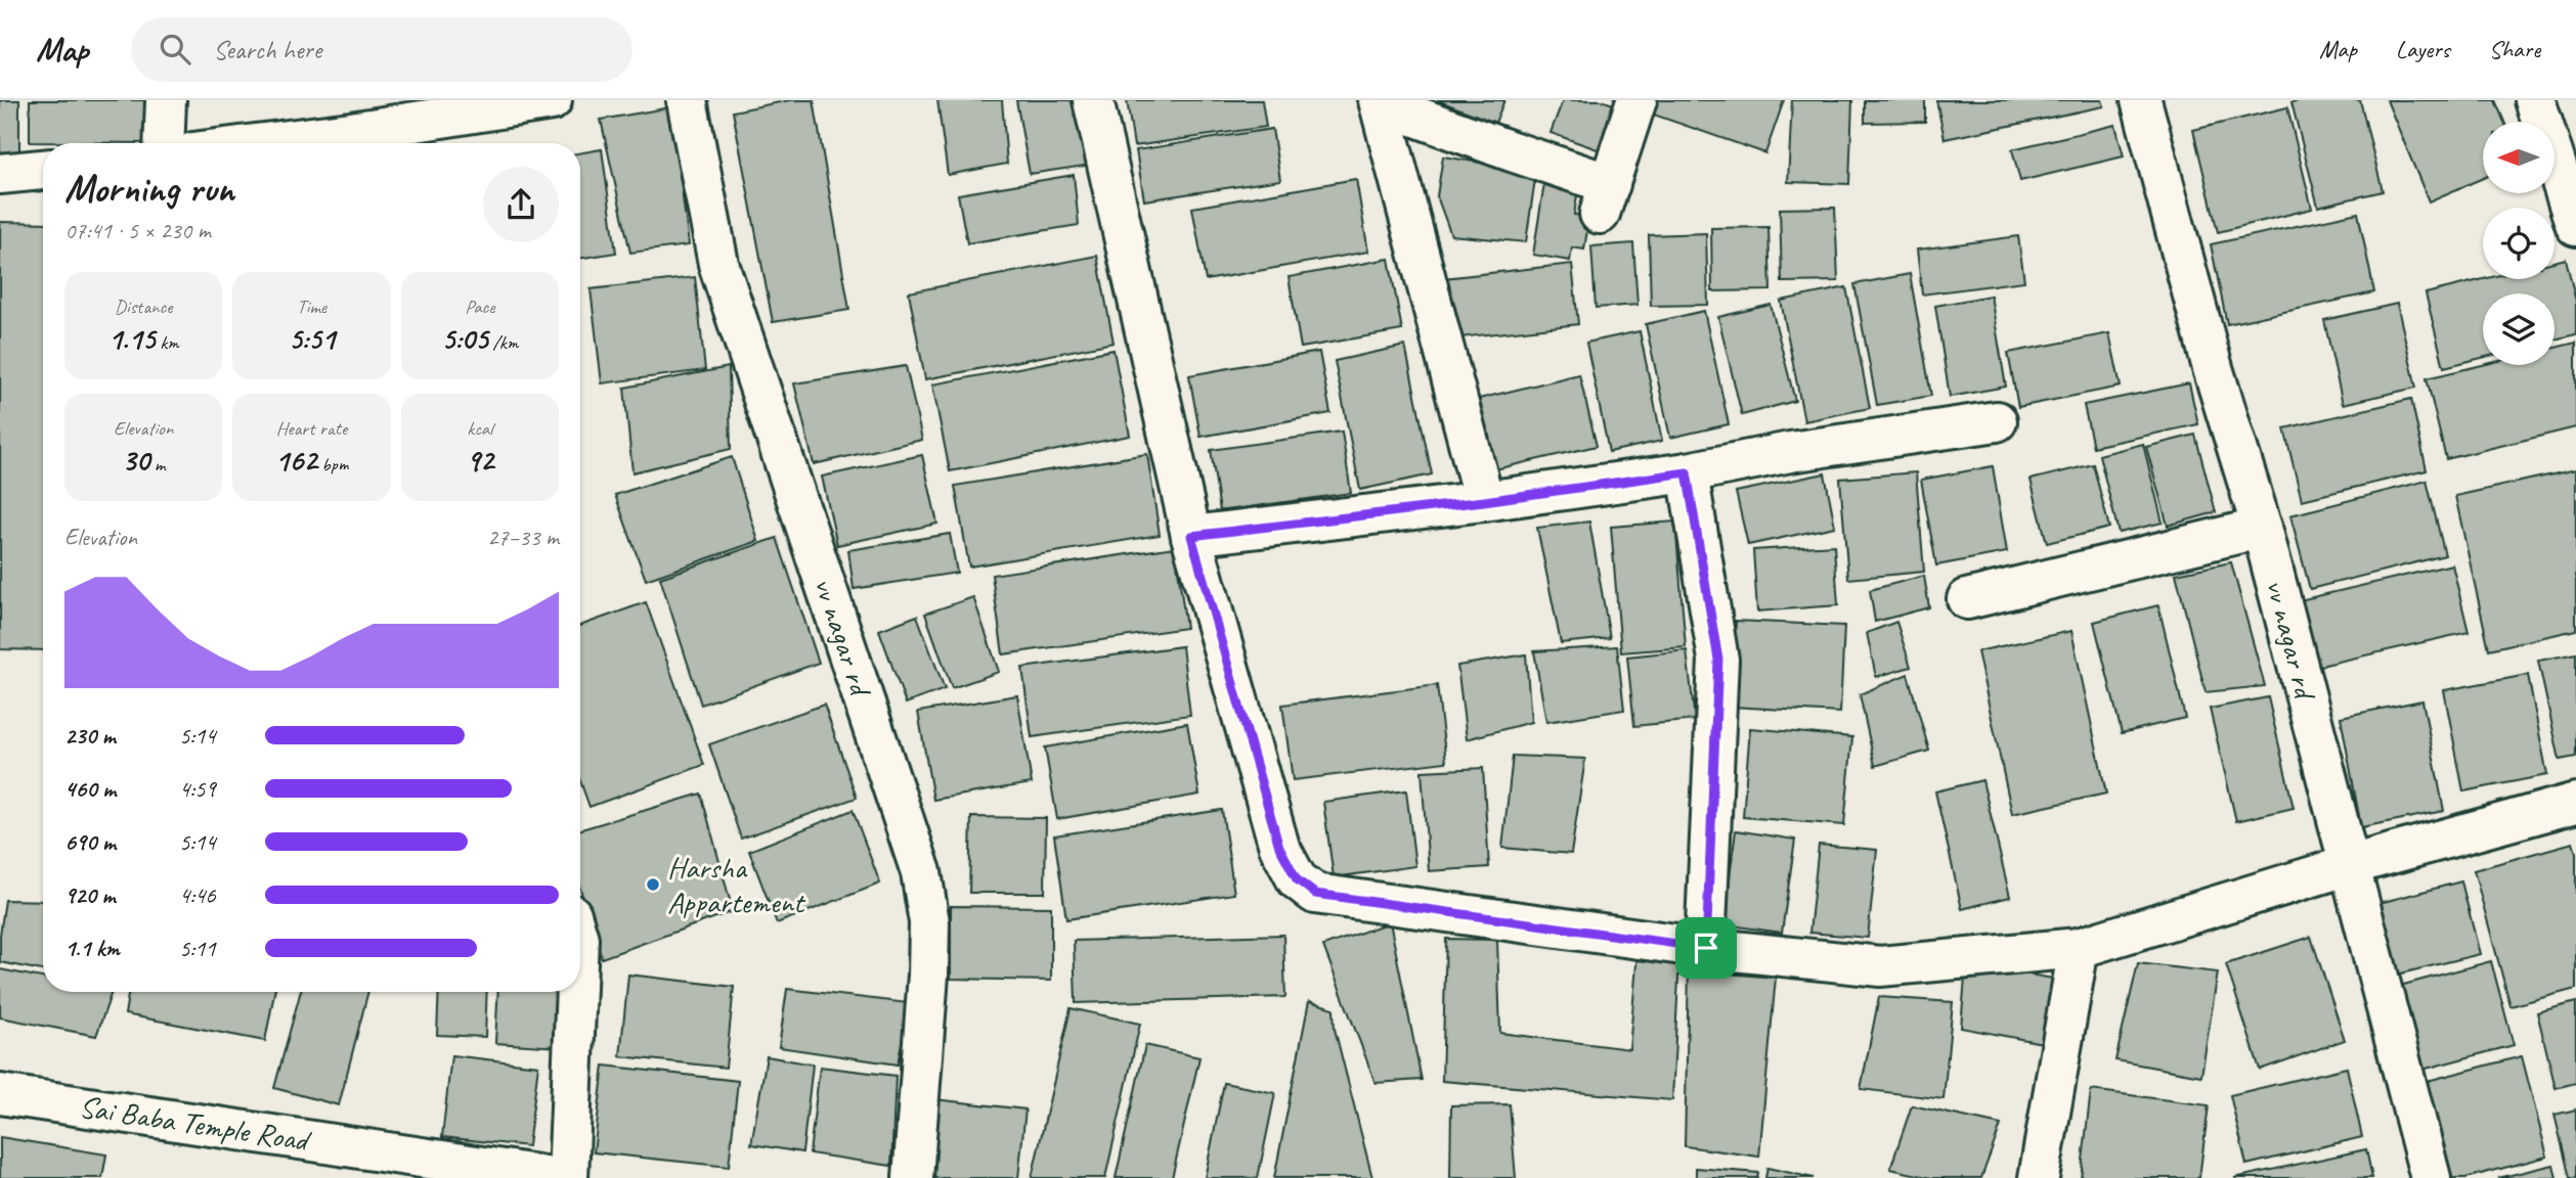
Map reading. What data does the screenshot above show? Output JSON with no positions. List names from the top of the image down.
{
  "streets": {
    "street": ["vv nagar rd", "Sai Baba Temple Road"]
  },
  "places": ["Harsha Appartement"],
  "north": "left",
  "page": {
    "header": "Map",
    "search": "Search here",
    "nav": ["Map", "Layers", "Share"],
    "heading": ["Morning run", "07:41 · 5 × 230 m"],
    "stats": [
      ["Distance", "1.15 km"],
      ["Time", "5:51"],
      ["Pace", "5:05 /km"],
      ["Elevation", "30 m"],
      ["Heart rate", "162 bpm"],
      ["kcal", "92"]
    ],
    "chart": ["Elevation", "27–33 m"],
    "list": [
      {
        "name": "230 m",
        "note": "5:14"
      },
      {
        "name": "460 m",
        "note": "4:59"
      },
      {
        "name": "690 m",
        "note": "5:14"
      },
      {
        "name": "920 m",
        "note": "4:46"
      },
      {
        "name": "1.1 km",
        "note": "5:11"
      }
    ]
  }
}
